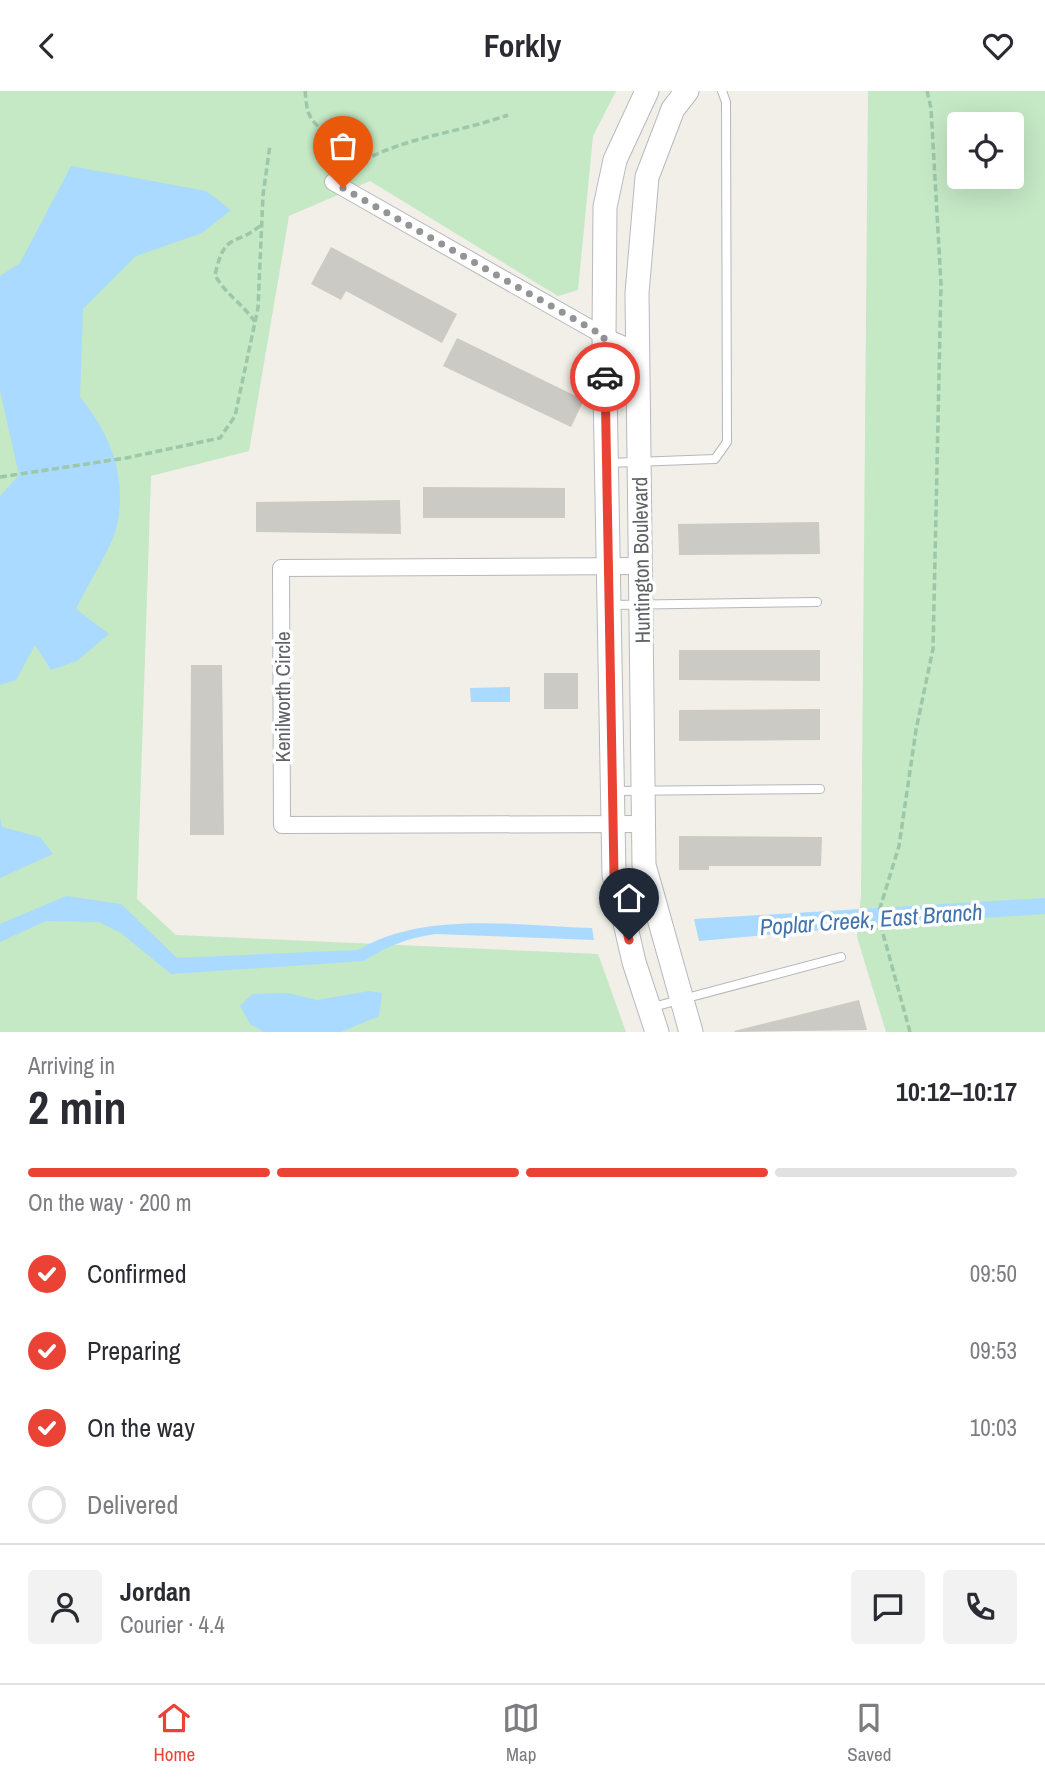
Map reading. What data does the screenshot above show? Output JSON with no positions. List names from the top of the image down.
{
  "streets": {
    "street": ["Huntington Boulevard", "Kenilworth Circle"]
  },
  "crossings": [
    ["Huntington Boulevard", "Kenilworth Circle"]
  ],
  "water": ["Poplar Creek, East Branch"],
  "page": {
    "header": "Forkly",
    "heading": ["2 min", "Arriving in", "10:12–10:17"],
    "panel": ["Jordan", "Courier · 4.4"],
    "bar": "On the way · 200 m",
    "list": [
      ["Confirmed", "09:50"],
      ["Preparing", "09:53"],
      ["On the way", "10:03"],
      "Delivered"
    ],
    "tabs": ["Home", "Map", "Saved"]
  }
}
